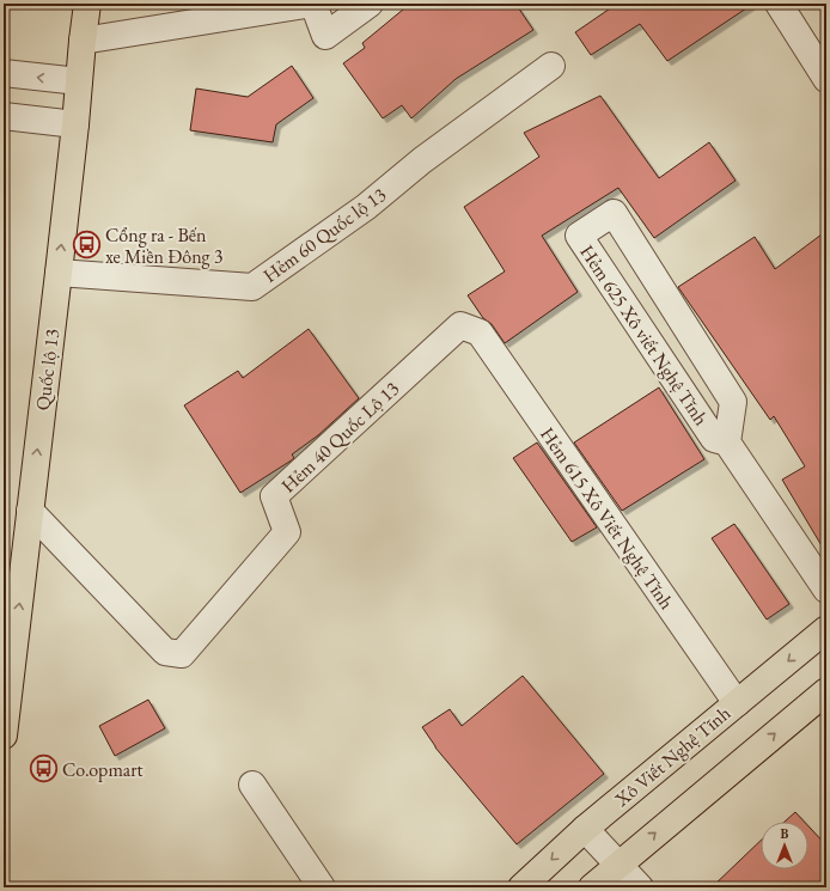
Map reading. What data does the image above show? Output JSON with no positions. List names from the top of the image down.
{
  "streets": {
    "main road": ["Quốc lộ 13", "Xô Viết Nghệ Tĩnh"],
    "street": [
      "Hẻm 60 Quốc lộ 13",
      "Hẻm 625 Xô viết Nghệ Tĩnh",
      "Hẻm 40 Quốc Lộ 13",
      "Hẻm 615 Xô Viết Nghệ Tĩnh"
    ]
  },
  "crossings": [
    ["Hẻm 60 Quốc lộ 13", "Quốc lộ 13"],
    ["Quốc lộ 13", "Hẻm 40 Quốc Lộ 13"],
    ["Hẻm 40 Quốc Lộ 13", "Hẻm 615 Xô Viết Nghệ Tĩnh"],
    ["Hẻm 615 Xô Viết Nghệ Tĩnh", "Xô Viết Nghệ Tĩnh"]
  ],
  "one_way": ["Quốc lộ 13"],
  "places": {
    "bus stop": ["Cổng ra - Bến xe Miền Đông 3", "Co.opmart"]
  },
  "north": "top"
}
